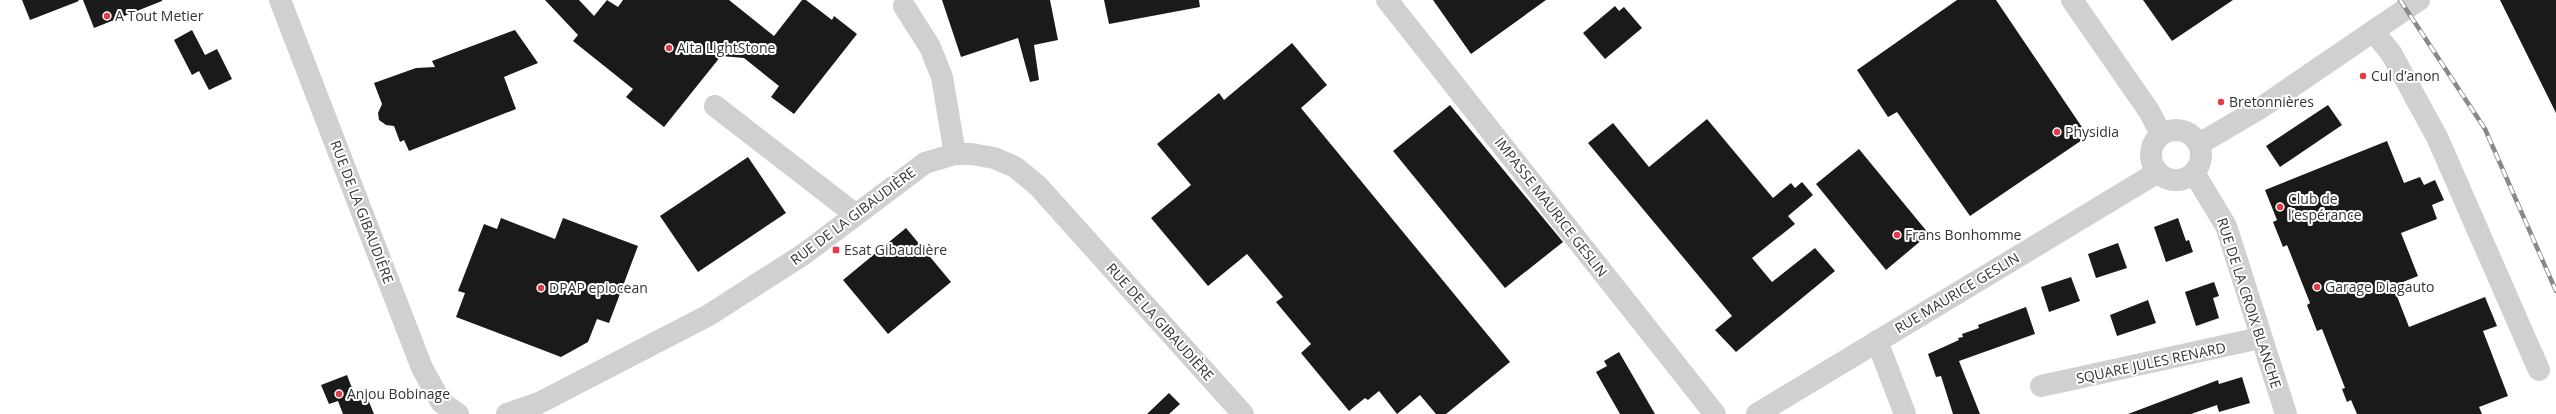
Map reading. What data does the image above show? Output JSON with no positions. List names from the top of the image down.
{
  "streets": {
    "street": [
      "IMPASSE MAURICE GESLIN",
      "RUE DE LA GIBAUDIÈRE",
      "RUE MAURICE GESLIN",
      "RUE DE LA CROIX BLANCHE",
      "SQUARE JULES RENARD"
    ]
  },
  "crossings": [
    ["RUE MAURICE GESLIN", "RUE DE LA CROIX BLANCHE"],
    ["RUE DE LA CROIX BLANCHE", "SQUARE JULES RENARD"]
  ],
  "places": {
    "other": [
      "A Tout Metier",
      "Aita LightStone",
      "Cul d’anon",
      "Bretonnières",
      "Physidia",
      "Club de l’espérance",
      "Frans Bonhomme",
      "Garage Diagauto",
      "DPAP epiocean",
      "Anjou Bobinage"
    ],
    "transit": ["Esat Gibaudière"]
  }
}
